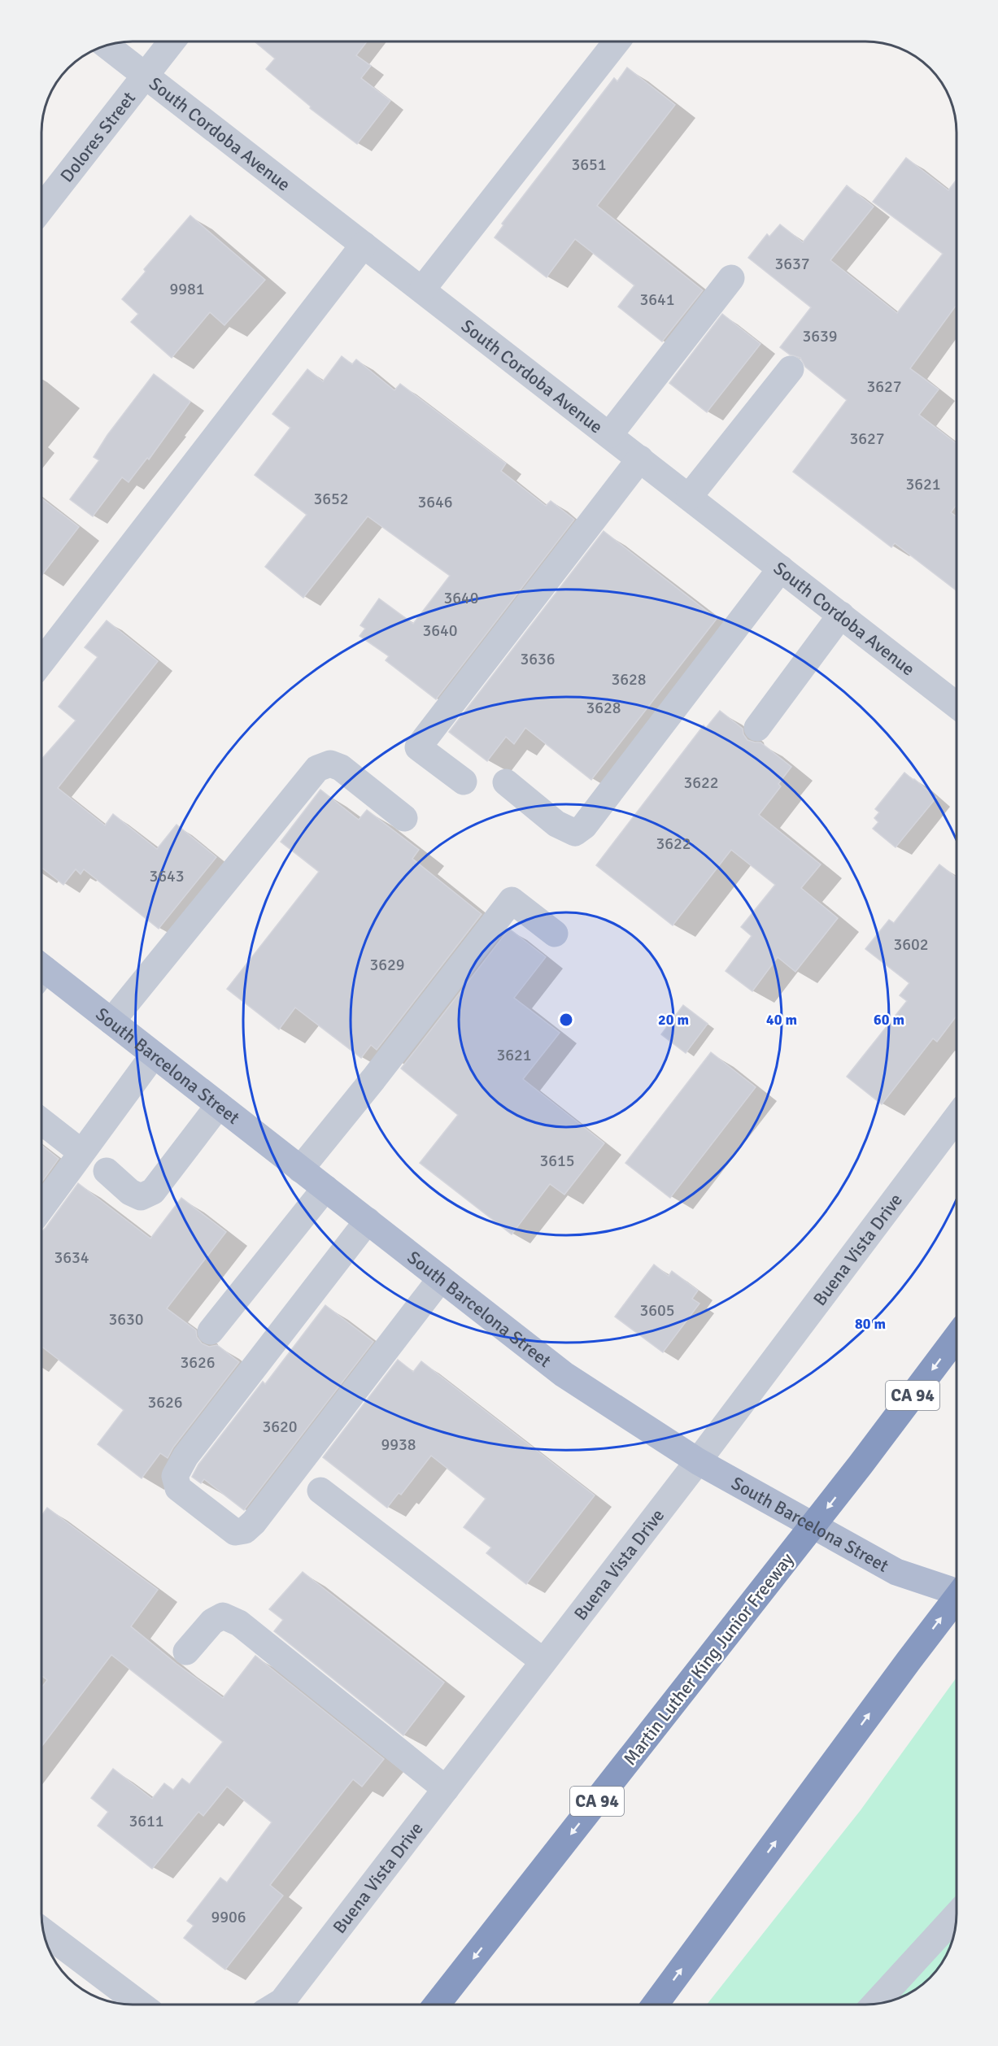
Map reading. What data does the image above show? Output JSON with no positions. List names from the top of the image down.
{
  "streets": {
    "highway": ["CA 94", "Martin Luther King Junior Freeway"],
    "main road": ["South Barcelona Street"],
    "street": ["South Cordoba Avenue", "Dolores Street", "Buena Vista Drive"]
  },
  "crossings": [
    ["South Cordoba Avenue", "Dolores Street"],
    ["South Barcelona Street", "Buena Vista Drive"]
  ],
  "house_numbers": [
    "3651",
    "3637",
    "9981",
    "3641",
    "3639",
    "3627",
    "3627",
    "3621",
    "3652",
    "3646",
    "3640",
    "3640",
    "3636",
    "3628",
    "3628",
    "3622",
    "3622",
    "3643",
    "3602",
    "3629",
    "3621",
    "3615",
    "3634",
    "3605",
    "3630",
    "3626",
    "3626",
    "3620",
    "9938",
    "3611",
    "9906"
  ],
  "rings": [
    "20 m",
    "40 m",
    "60 m",
    "80 m"
  ]
}
